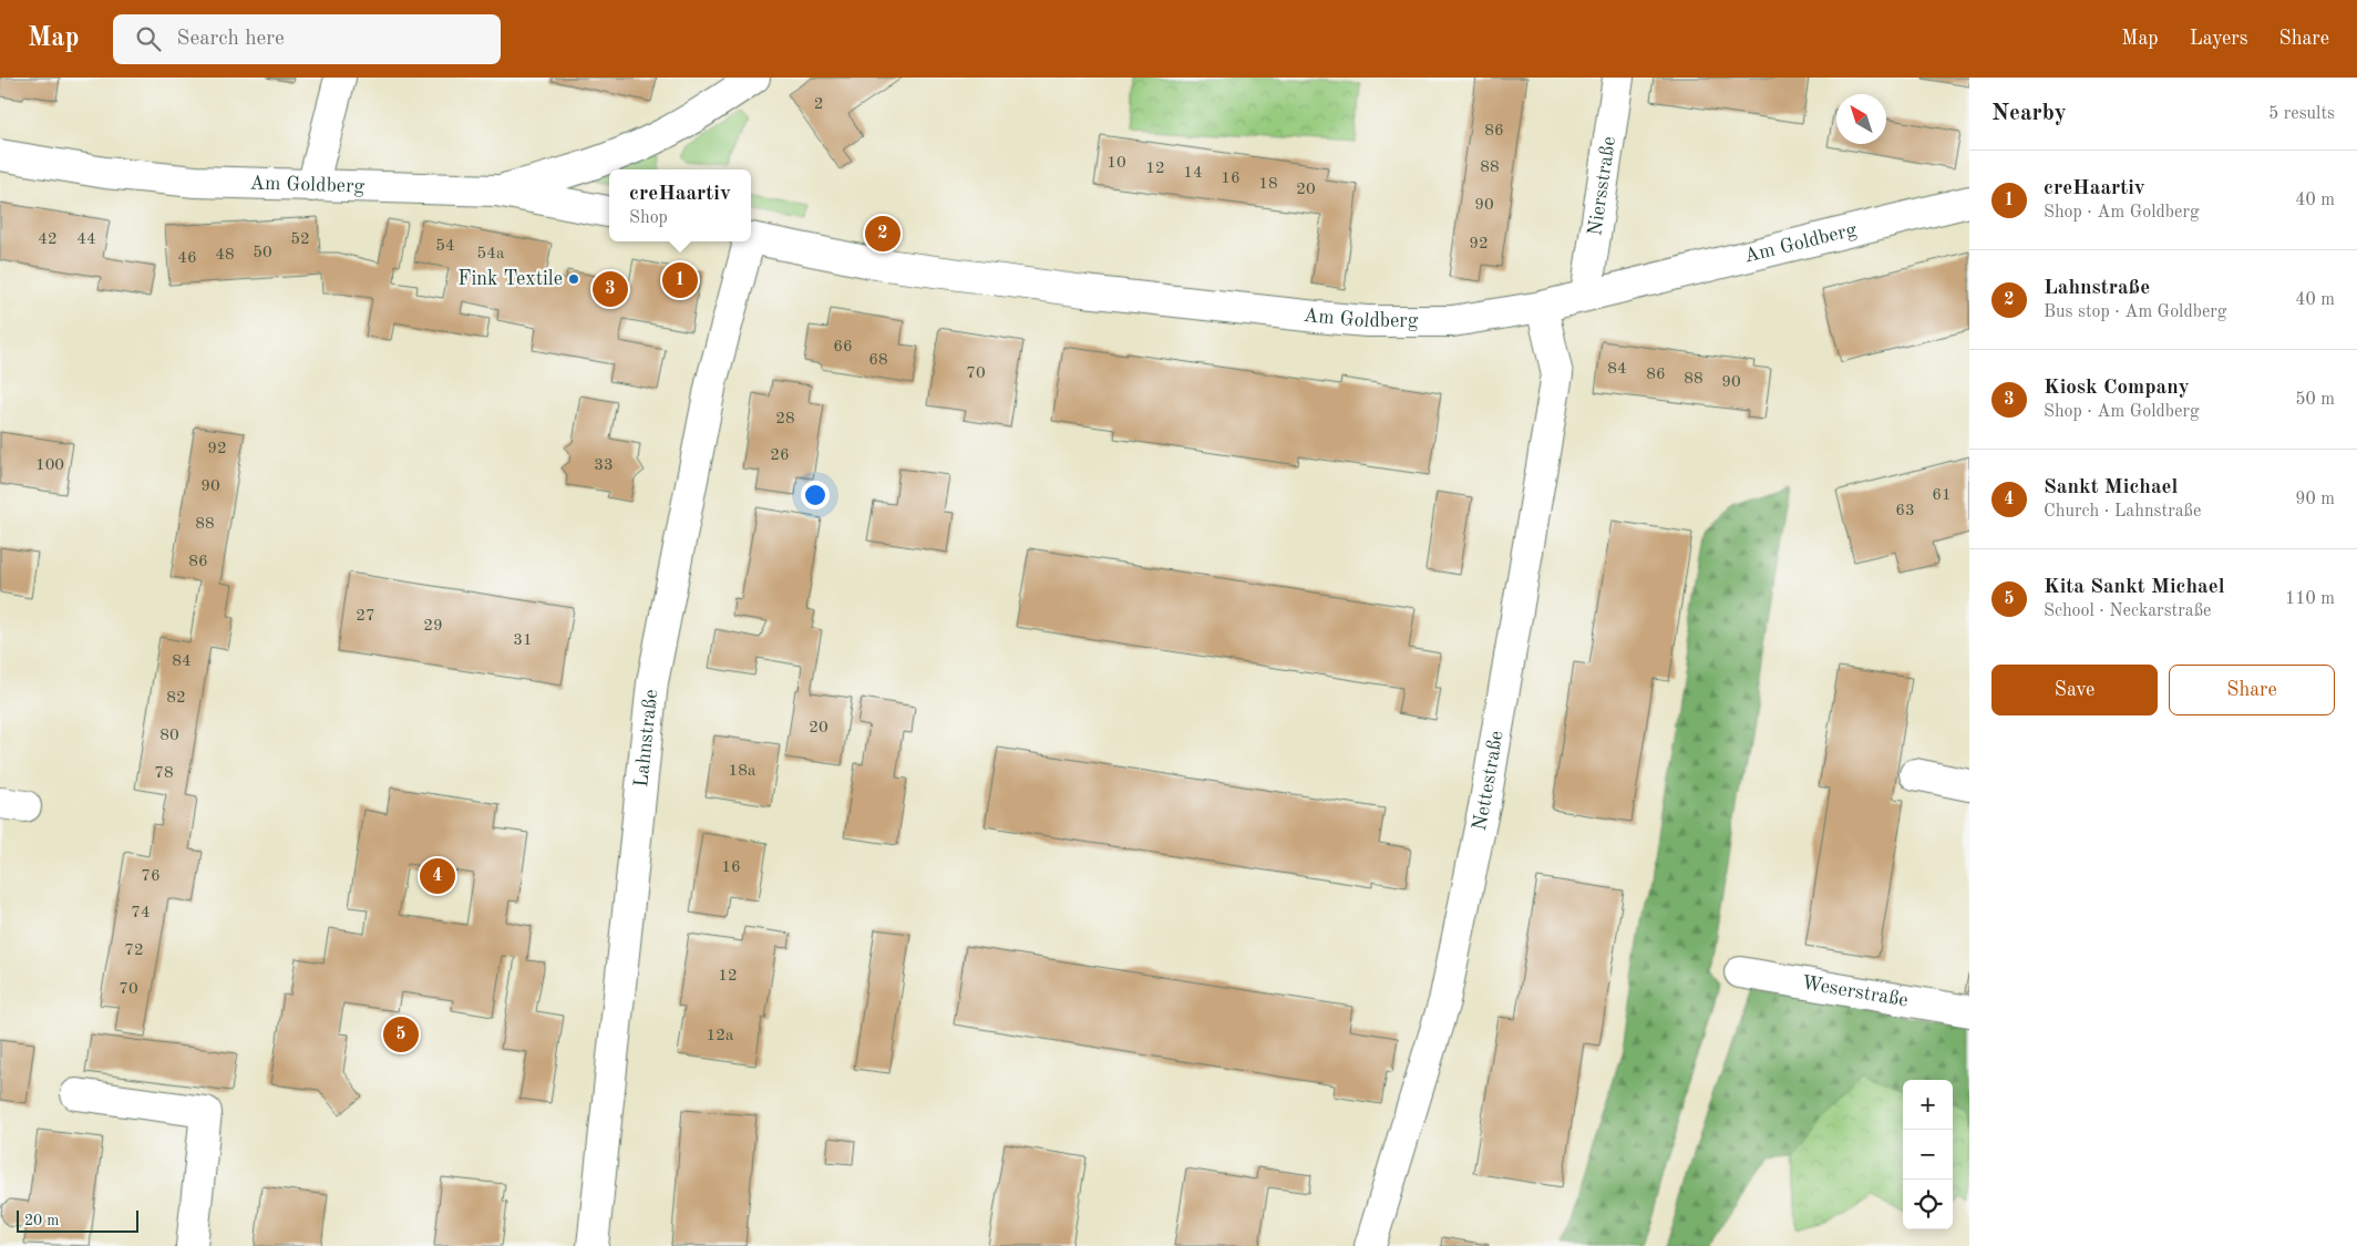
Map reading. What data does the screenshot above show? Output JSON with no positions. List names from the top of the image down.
{
  "streets": {
    "street": [
      "Am Goldberg",
      "Niersstraße",
      "Lahnstraße",
      "Nettestraße",
      "Weserstraße"
    ]
  },
  "crossings": [
    ["Am Goldberg", "Niersstraße"],
    ["Am Goldberg", "Nettestraße"]
  ],
  "places": ["Fink Textile"],
  "house_numbers": [
    "2",
    "86",
    "10",
    "88",
    "12",
    "14",
    "16",
    "18",
    "20",
    "90",
    "42",
    "44",
    "52",
    "92",
    "54",
    "50",
    "54a",
    "48",
    "46",
    "66",
    "68",
    "84",
    "70",
    "86",
    "88",
    "90",
    "28",
    "92",
    "26",
    "100",
    "33",
    "90",
    "61",
    "63",
    "88",
    "86",
    "27",
    "29",
    "31",
    "84",
    "82",
    "20",
    "80",
    "18a",
    "78",
    "16",
    "76",
    "74",
    "72",
    "12",
    "70",
    "12a"
  ],
  "scale_bar": "20 m",
  "north": "top left",
  "page": {
    "header": "Map",
    "search": "Search here",
    "nav": ["Map", "Layers", "Share"],
    "heading": ["Nearby", "5 results"],
    "list": [
      {
        "mark": "1",
        "name": "creHaartiv",
        "note": "Shop · Am Goldberg",
        "value": "40 m"
      },
      {
        "mark": "2",
        "name": "Lahnstraße",
        "note": "Bus stop · Am Goldberg",
        "value": "40 m"
      },
      {
        "mark": "3",
        "name": "Kiosk Company",
        "note": "Shop · Am Goldberg",
        "value": "50 m"
      },
      {
        "mark": "4",
        "name": "Sankt Michael",
        "note": "Church · Lahnstraße",
        "value": "90 m"
      },
      {
        "mark": "5",
        "name": "Kita Sankt Michael",
        "note": "School · Neckarstraße",
        "value": "110 m"
      }
    ],
    "popup": ["creHaartiv", "Shop"],
    "pins": [
      "2",
      "1",
      "3",
      "4",
      "5"
    ],
    "buttons": ["Save", "Share"],
    "map_buttons": ["+", "−"],
    "scale": "20 m"
  }
}
